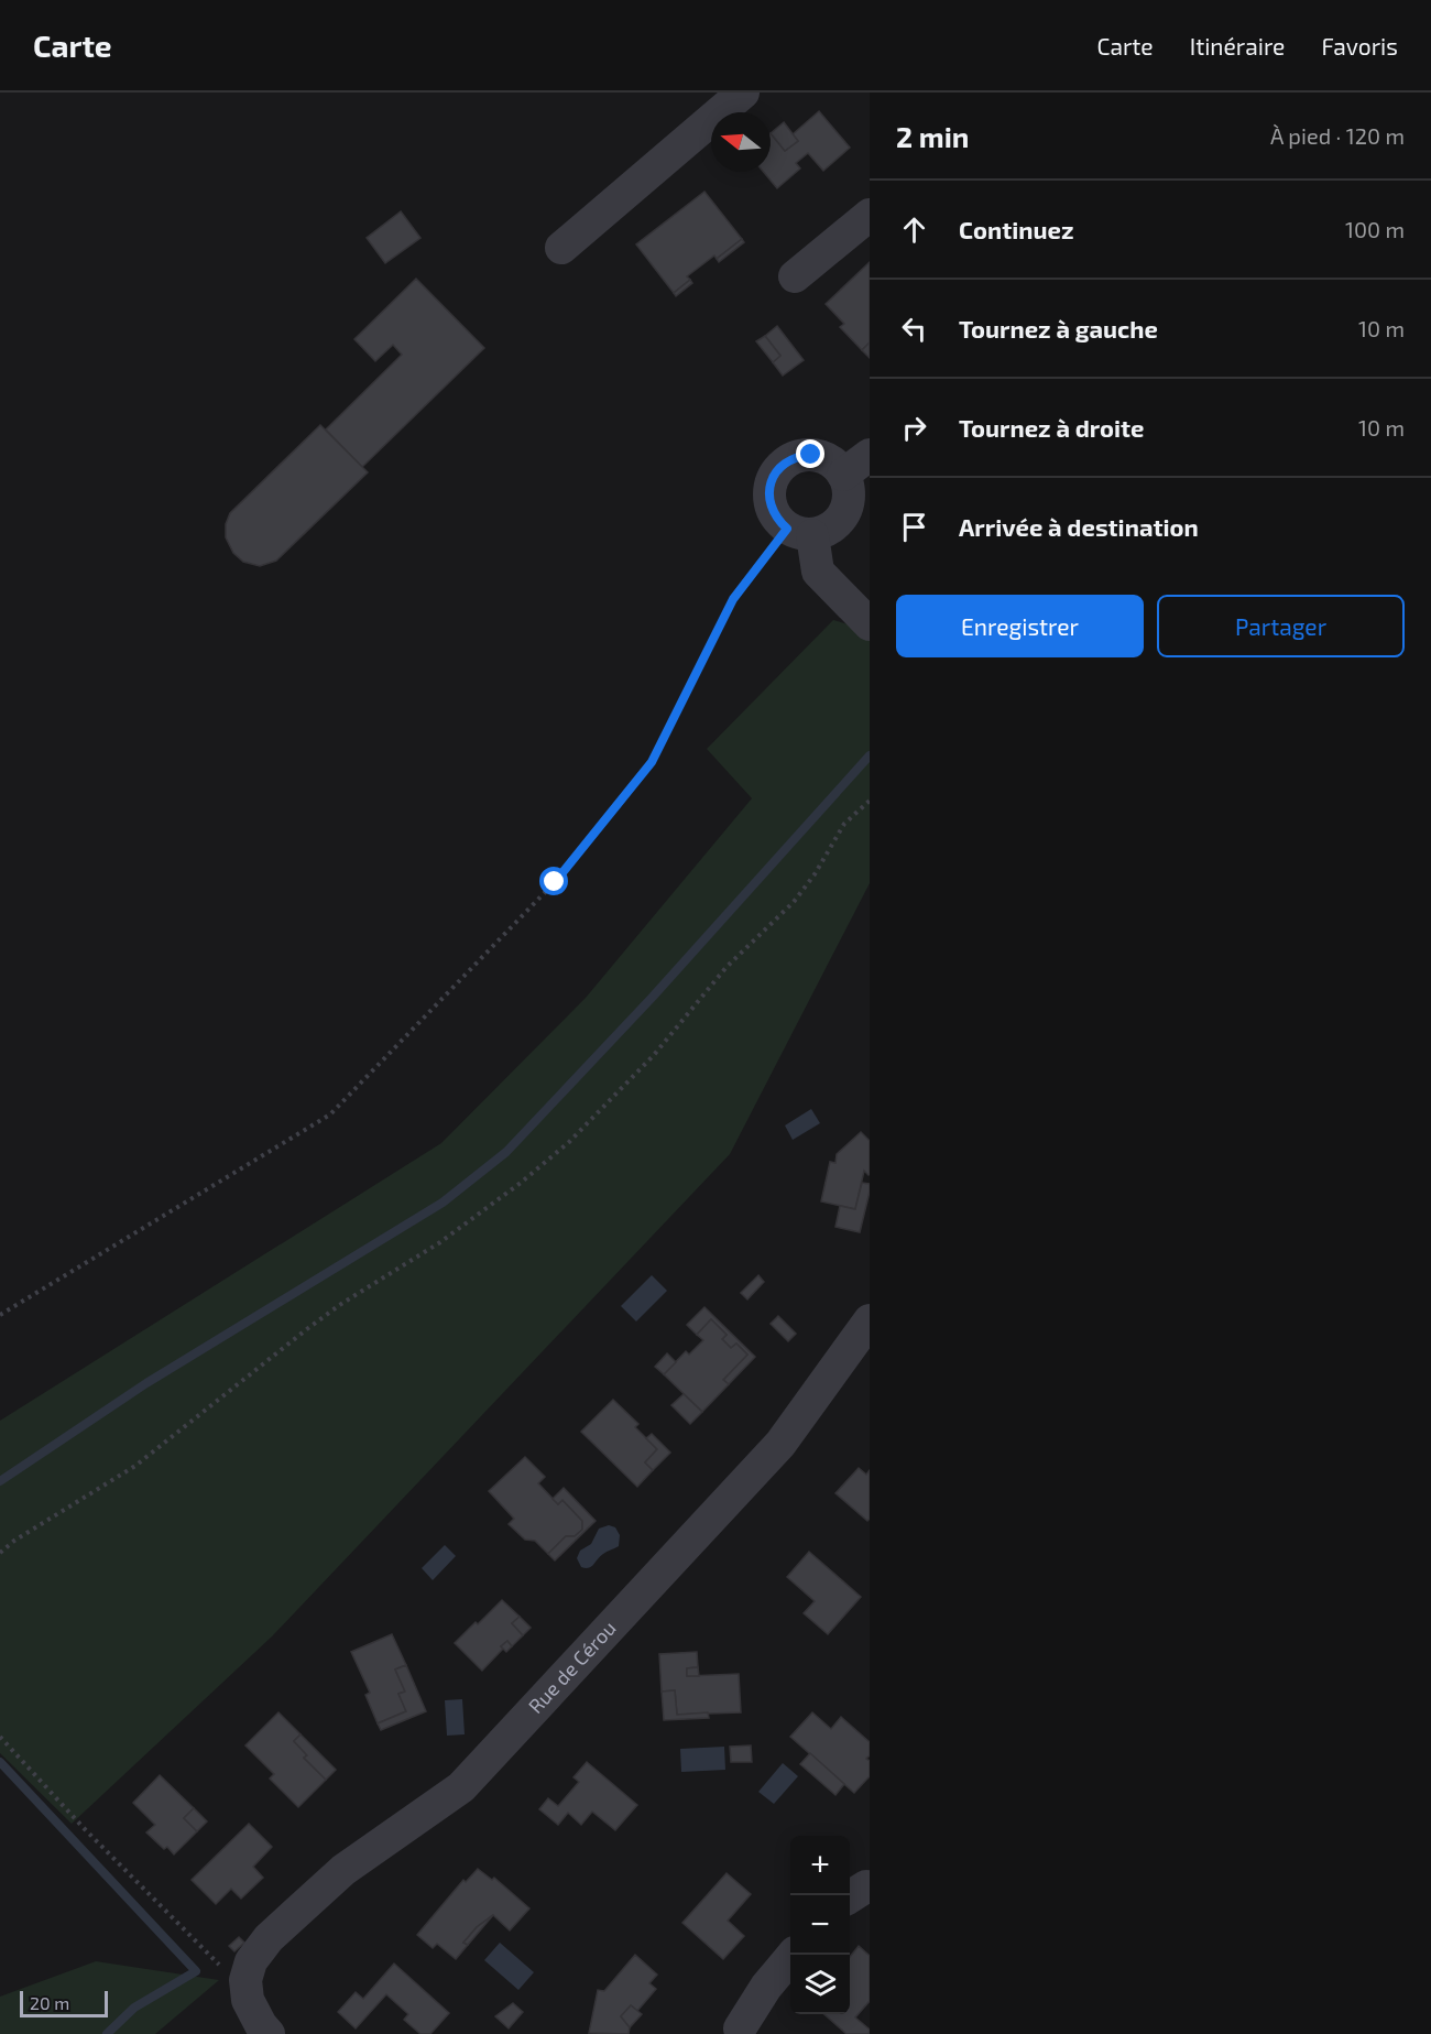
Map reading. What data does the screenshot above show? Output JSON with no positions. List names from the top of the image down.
{
  "streets": {
    "street": ["Rue de Cérou"]
  },
  "scale_bar": "20 m",
  "north": "left",
  "page": {
    "header": "Carte",
    "nav": ["Carte", "Itinéraire", "Favoris"],
    "heading": ["2 min", "À pied · 120 m"],
    "list": [
      ["Continuez", "100 m"],
      ["Tournez à gauche", "10 m"],
      ["Tournez à droite", "10 m"],
      "Arrivée à destination"
    ],
    "buttons": ["Enregistrer", "Partager"],
    "map_buttons": ["+", "−"],
    "scale": "20 m"
  }
}
